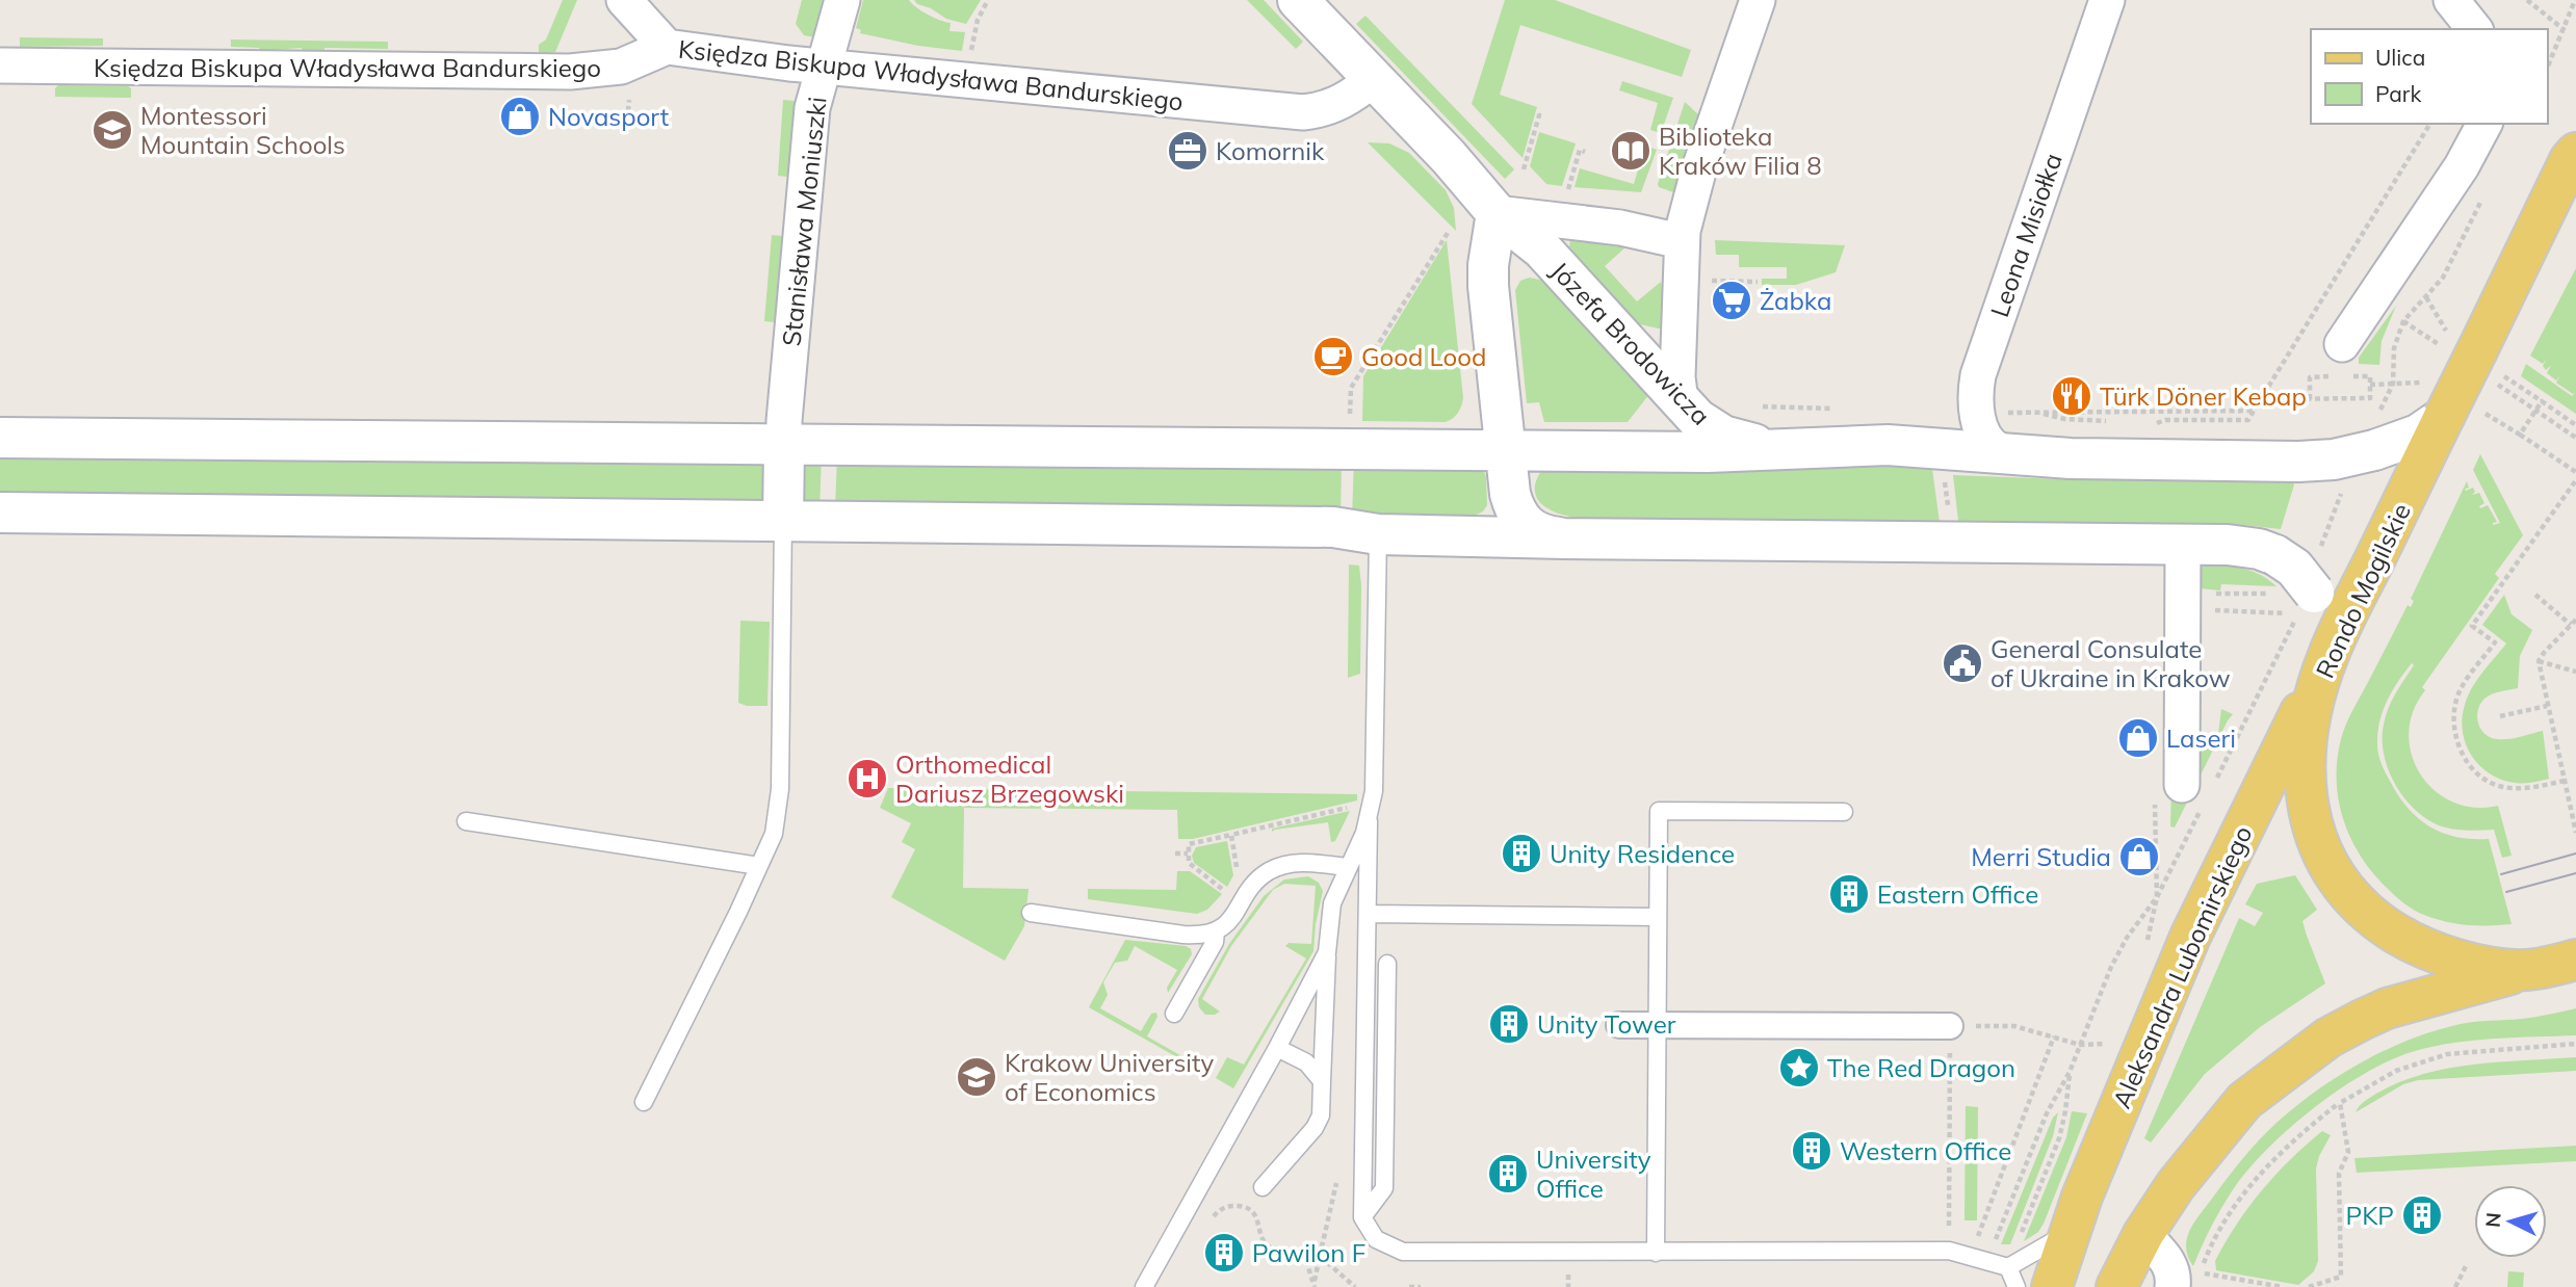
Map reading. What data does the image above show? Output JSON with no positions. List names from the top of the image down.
{
  "streets": {
    "main road": ["Rondo Mogilskie", "Aleksandra Lubomirskiego"],
    "street": [
      "Księdza Biskupa Władysława Bandurskiego",
      "Stanisława Moniuszki",
      "Leona Misiołka",
      "Józefa Brodowicza"
    ]
  },
  "crossings": [
    ["Księdza Biskupa Władysława Bandurskiego", "Stanisława Moniuszki"],
    ["Księdza Biskupa Władysława Bandurskiego", "Józefa Brodowicza"],
    ["Rondo Mogilskie", "Aleksandra Lubomirskiego"]
  ],
  "places": {
    "shop": ["Novasport", "Laseri", "Merri Studia"],
    "school or university": ["Montessori Mountain Schools", "Krakow University of Economics"],
    "office": ["Komornik"],
    "library": ["Biblioteka Kraków Filia 8"],
    "supermarket": ["Żabka"],
    "cafe": ["Good Lood"],
    "restaurant": ["Türk Döner Kebap"],
    "public building": ["General Consulate of Ukraine in Krakow"],
    "hospital": ["Orthomedical Dariusz Brzegowski"],
    "building": [
      "Unity Residence",
      "Eastern Office",
      "Unity Tower",
      "Western Office",
      "University Office",
      "PKP",
      "Pawilon F"
    ],
    "place": ["The Red Dragon"]
  },
  "legend": ["Ulica", "Park"],
  "north": "left"
}
